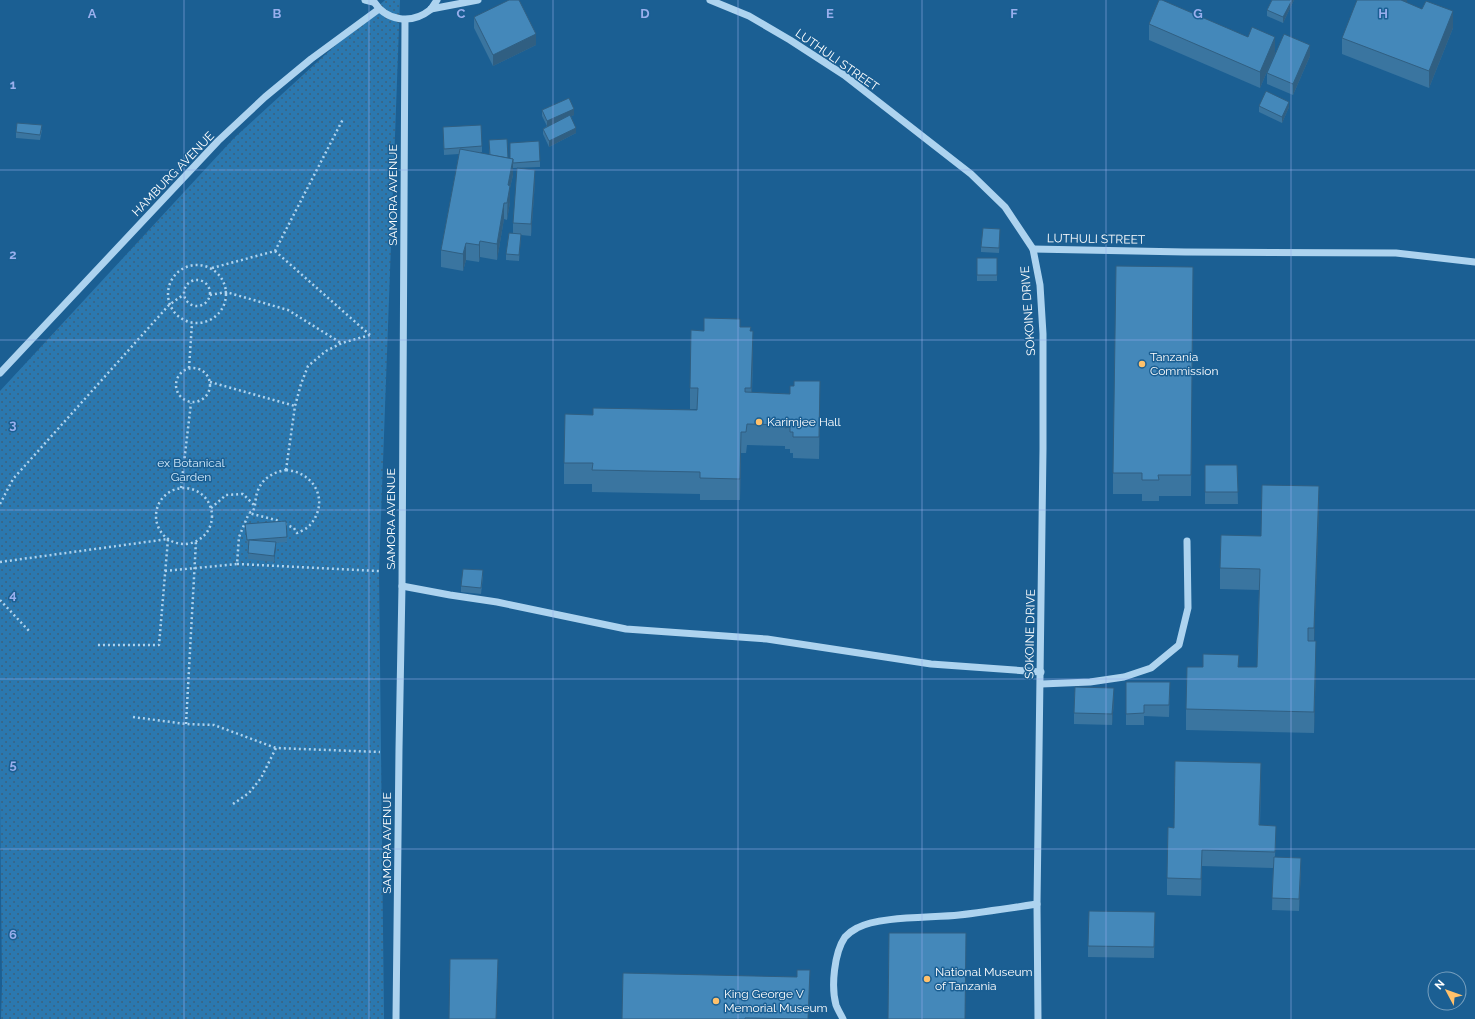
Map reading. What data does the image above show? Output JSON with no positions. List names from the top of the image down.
{
  "streets": {
    "street": [
      "LUTHULI STREET",
      "HAMBURG AVENUE",
      "SAMORA AVENUE",
      "SOKOINE DRIVE"
    ]
  },
  "crossings": [
    ["LUTHULI STREET", "SOKOINE DRIVE"]
  ],
  "parks": ["ex Botanical Garden"],
  "places": [
    "Tanzania Commission",
    "Karimjee Hall",
    "National Museum of Tanzania",
    "King George V Memorial Museum"
  ],
  "north": "top left",
  "grid": {
    "columns": [
      "A",
      "B",
      "C",
      "D",
      "E",
      "F",
      "G",
      "H"
    ],
    "rows": [
      "1",
      "2",
      "3",
      "4",
      "5",
      "6"
    ]
  }
}
